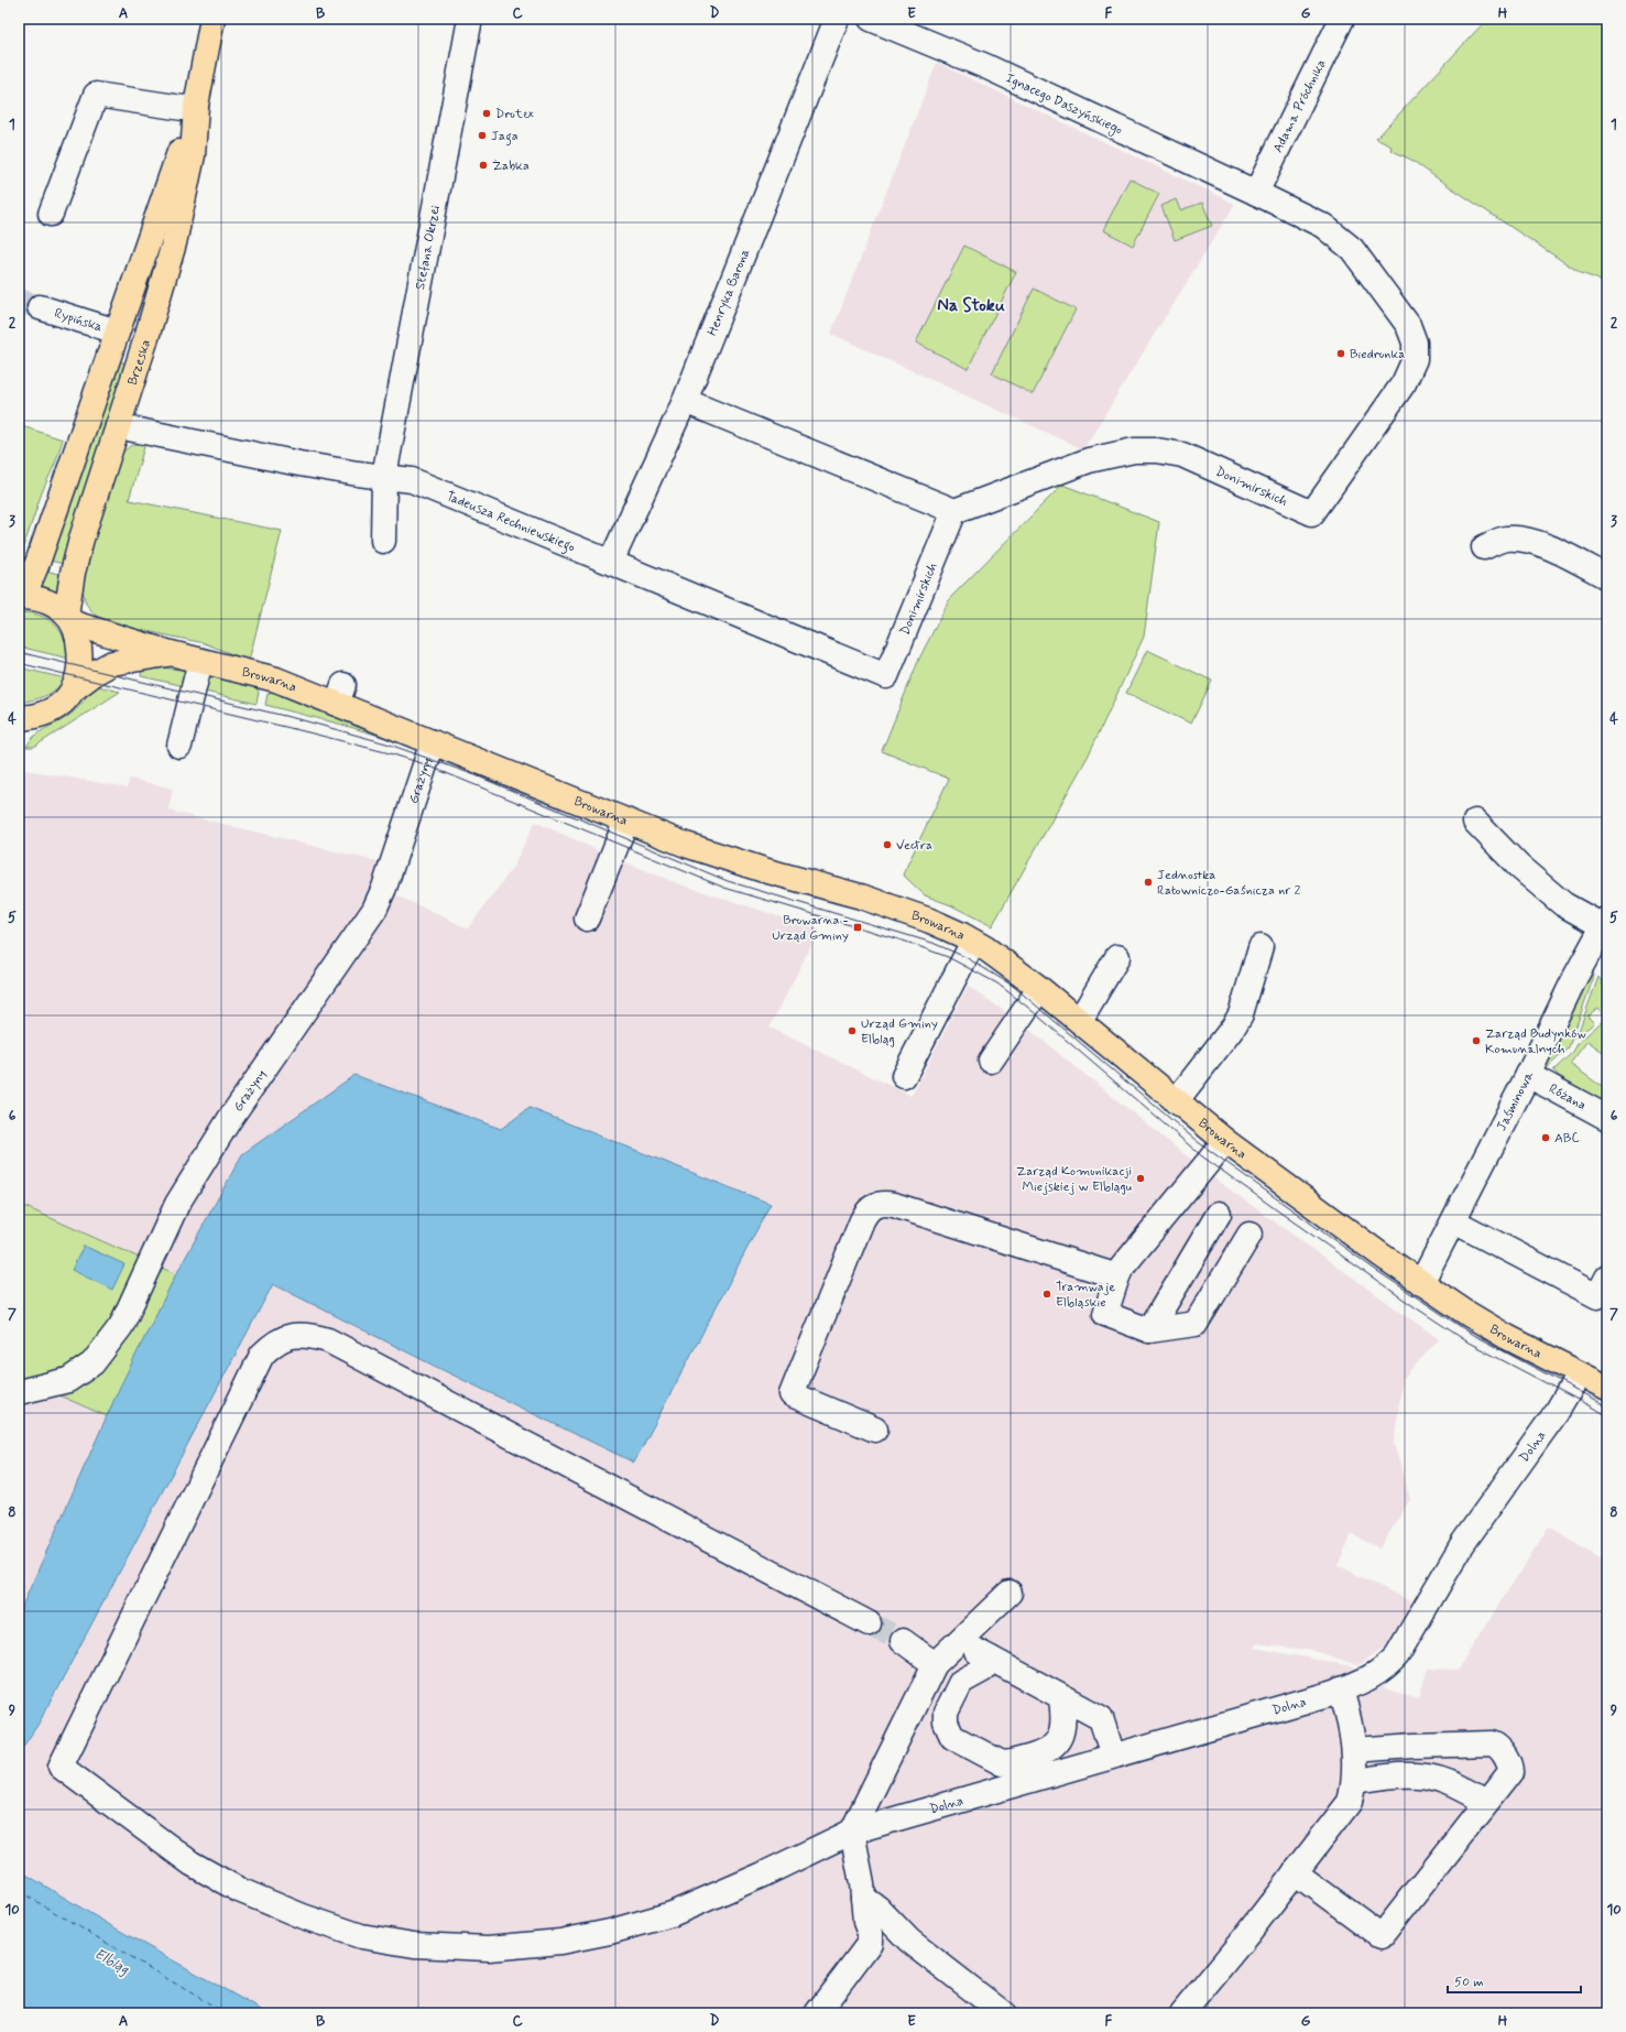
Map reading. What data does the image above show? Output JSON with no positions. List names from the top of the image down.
{
  "streets": {
    "main road": ["Brzeska", "Browarna"],
    "street": [
      "Ignacego Daszyńskiego",
      "Adama Próchnika",
      "Stefana Okrzei",
      "Henryka Barona",
      "Rypińska",
      "Donimirskich",
      "Tadeusza Rechniewskiego",
      "Grażyny",
      "Różana",
      "Jaśminowa",
      "Dolna"
    ]
  },
  "crossings": [
    ["Ignacego Daszyńskiego", "Adama Próchnika"],
    ["Ignacego Daszyńskiego", "Donimirskich"],
    ["Adama Próchnika", "Donimirskich"],
    ["Stefana Okrzei", "Tadeusza Rechniewskiego"],
    ["Henryka Barona", "Tadeusza Rechniewskiego"],
    ["Rypińska", "Brzeska"],
    ["Brzeska", "Tadeusza Rechniewskiego"],
    ["Brzeska", "Browarna"],
    ["Donimirskich", "Tadeusza Rechniewskiego"],
    ["Browarna", "Grażyny"],
    ["Browarna", "Jaśminowa"],
    ["Browarna", "Dolna"],
    ["Różana", "Jaśminowa"]
  ],
  "districts": ["Na Stoku"],
  "water": ["Elbląg"],
  "places": {
    "other": [
      "Drotex",
      "Jaga",
      "Żabka",
      "Biedronka",
      "Vectra",
      "Jednostka Ratowniczo-Gaśnicza nr 2",
      "Urząd Gminy Elbląg",
      "Zarząd Budynków Komunalnych",
      "ABC",
      "Zarząd Komunikacji Miejskiej w Elblągu",
      "Tramwaje Elbląskie"
    ],
    "transit": ["Browarna - Urząd Gminy"]
  },
  "scale_bar": "50 m",
  "grid": {
    "columns": [
      "A",
      "B",
      "C",
      "D",
      "E",
      "F",
      "G",
      "H"
    ],
    "rows": [
      "1",
      "2",
      "3",
      "4",
      "5",
      "6",
      "7",
      "8",
      "9",
      "10"
    ]
  }
}
